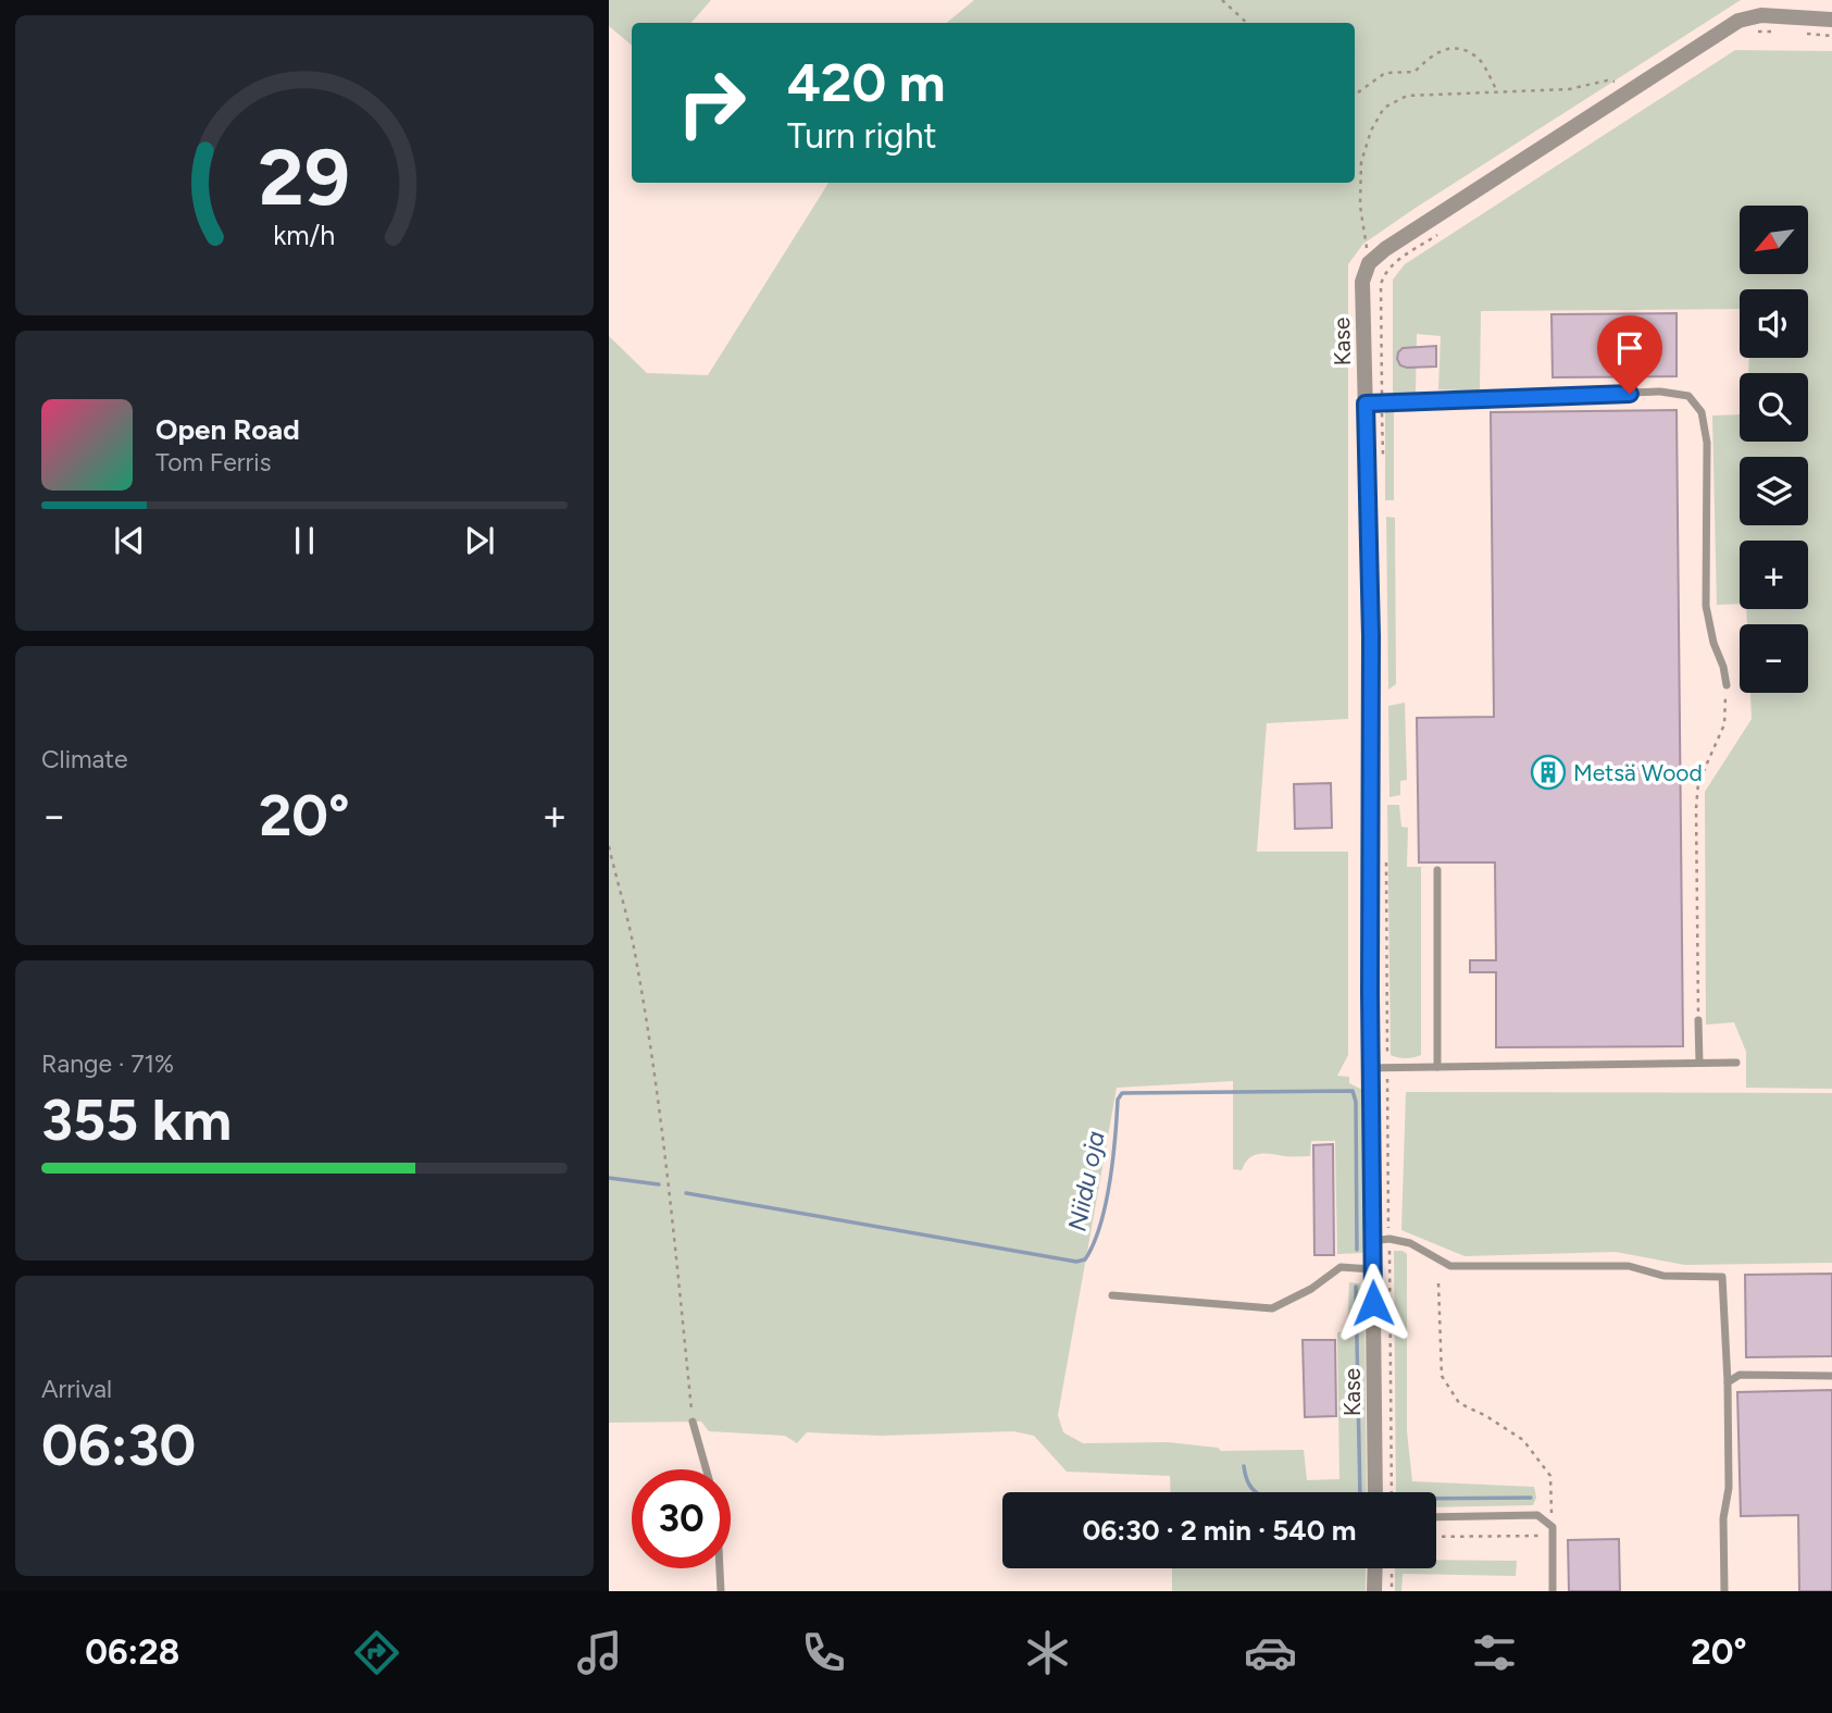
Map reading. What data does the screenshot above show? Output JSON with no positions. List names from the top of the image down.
{
  "streets": {
    "street": ["Kase"]
  },
  "water": ["Niidu oja"],
  "places": {
    "building": ["Metsä Wood"]
  },
  "north": "bottom left",
  "page": {
    "turn": ["420 m", "Turn right"],
    "map_buttons": ["+", "−"],
    "song": ["Open Road", "Tom Ferris"],
    "tile": [
      "Climate",
      ["Range · 71%", "355 km"],
      ["Arrival", "06:30"]
    ],
    "heat": ["−", "20°", "+"],
    "limit": "30",
    "trip": "06:30 · 2 min · 540 m",
    "tabs": ["06:28", "20°"],
    "gauge": ["29", "km/h"]
  }
}
